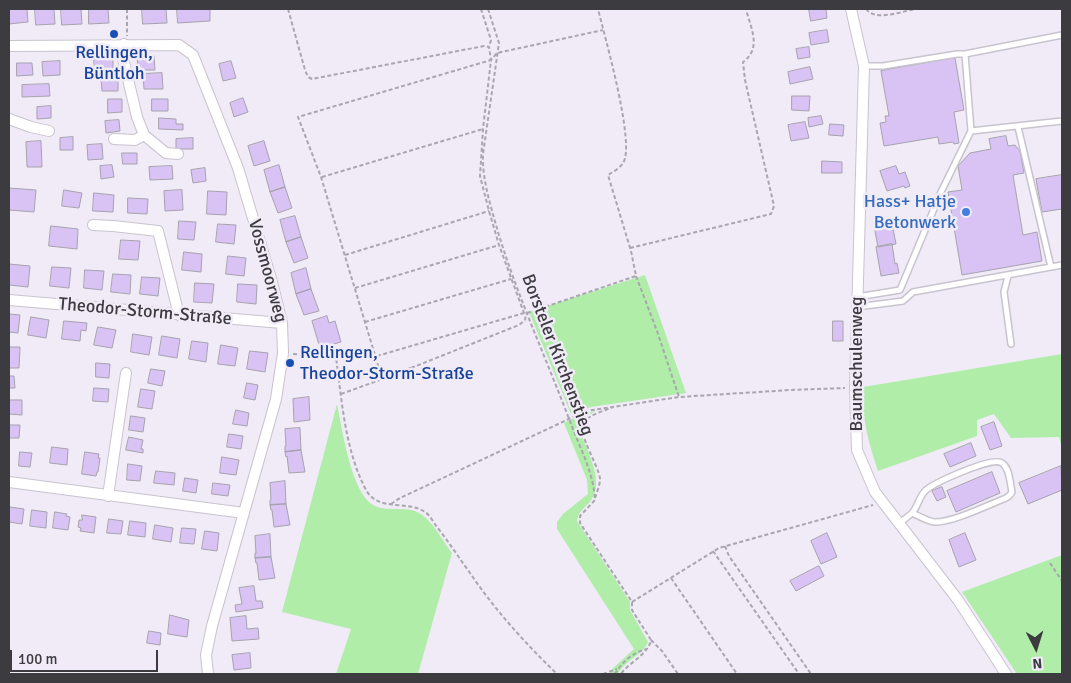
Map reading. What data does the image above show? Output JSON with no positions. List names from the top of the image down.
{
  "streets": {
    "street": ["Vossmoorweg", "Theodor-Storm-Straße", "Baumschulenweg"],
    "path": ["Borsteler Kirchenstieg"]
  },
  "crossings": [
    ["Vossmoorweg", "Theodor-Storm-Straße"]
  ],
  "places": ["Rellingen, Büntloh", "Hass+ Hatje Betonwerk", "Rellingen, Theodor-Storm-Straße"],
  "scale_bar": "100 m",
  "north": "bottom"
}
